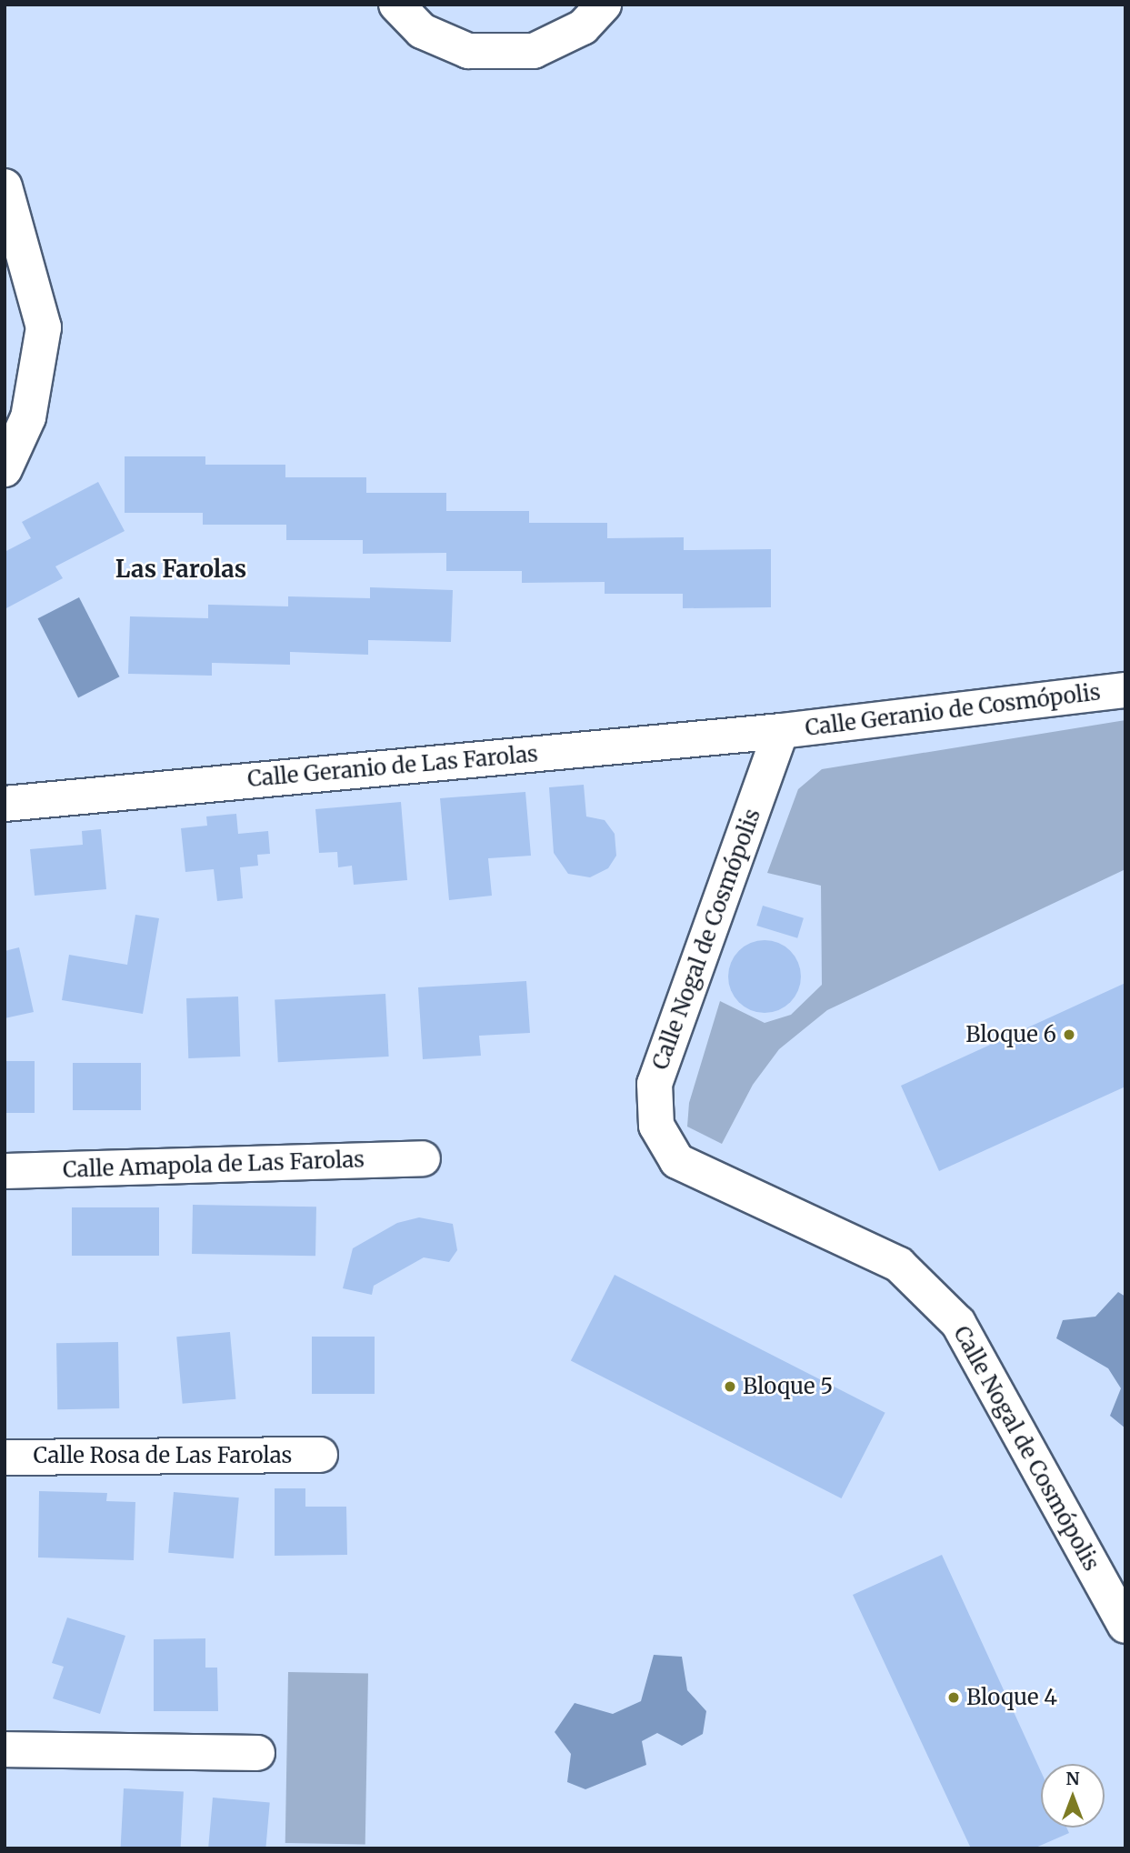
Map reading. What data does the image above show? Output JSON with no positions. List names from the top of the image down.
{
  "streets": {
    "street": [
      "Calle Geranio de Cosmópolis",
      "Calle Geranio de Las Farolas",
      "Calle Nogal de Cosmópolis",
      "Calle Amapola de Las Farolas",
      "Calle Rosa de Las Farolas"
    ]
  },
  "crossings": [
    ["Calle Geranio de Cosmópolis", "Calle Geranio de Las Farolas"],
    ["Calle Geranio de Cosmópolis", "Calle Nogal de Cosmópolis"],
    ["Calle Geranio de Las Farolas", "Calle Nogal de Cosmópolis"]
  ],
  "districts": ["Las Farolas"],
  "places": ["Bloque 6", "Bloque 5", "Bloque 4"],
  "north": "top"
}
